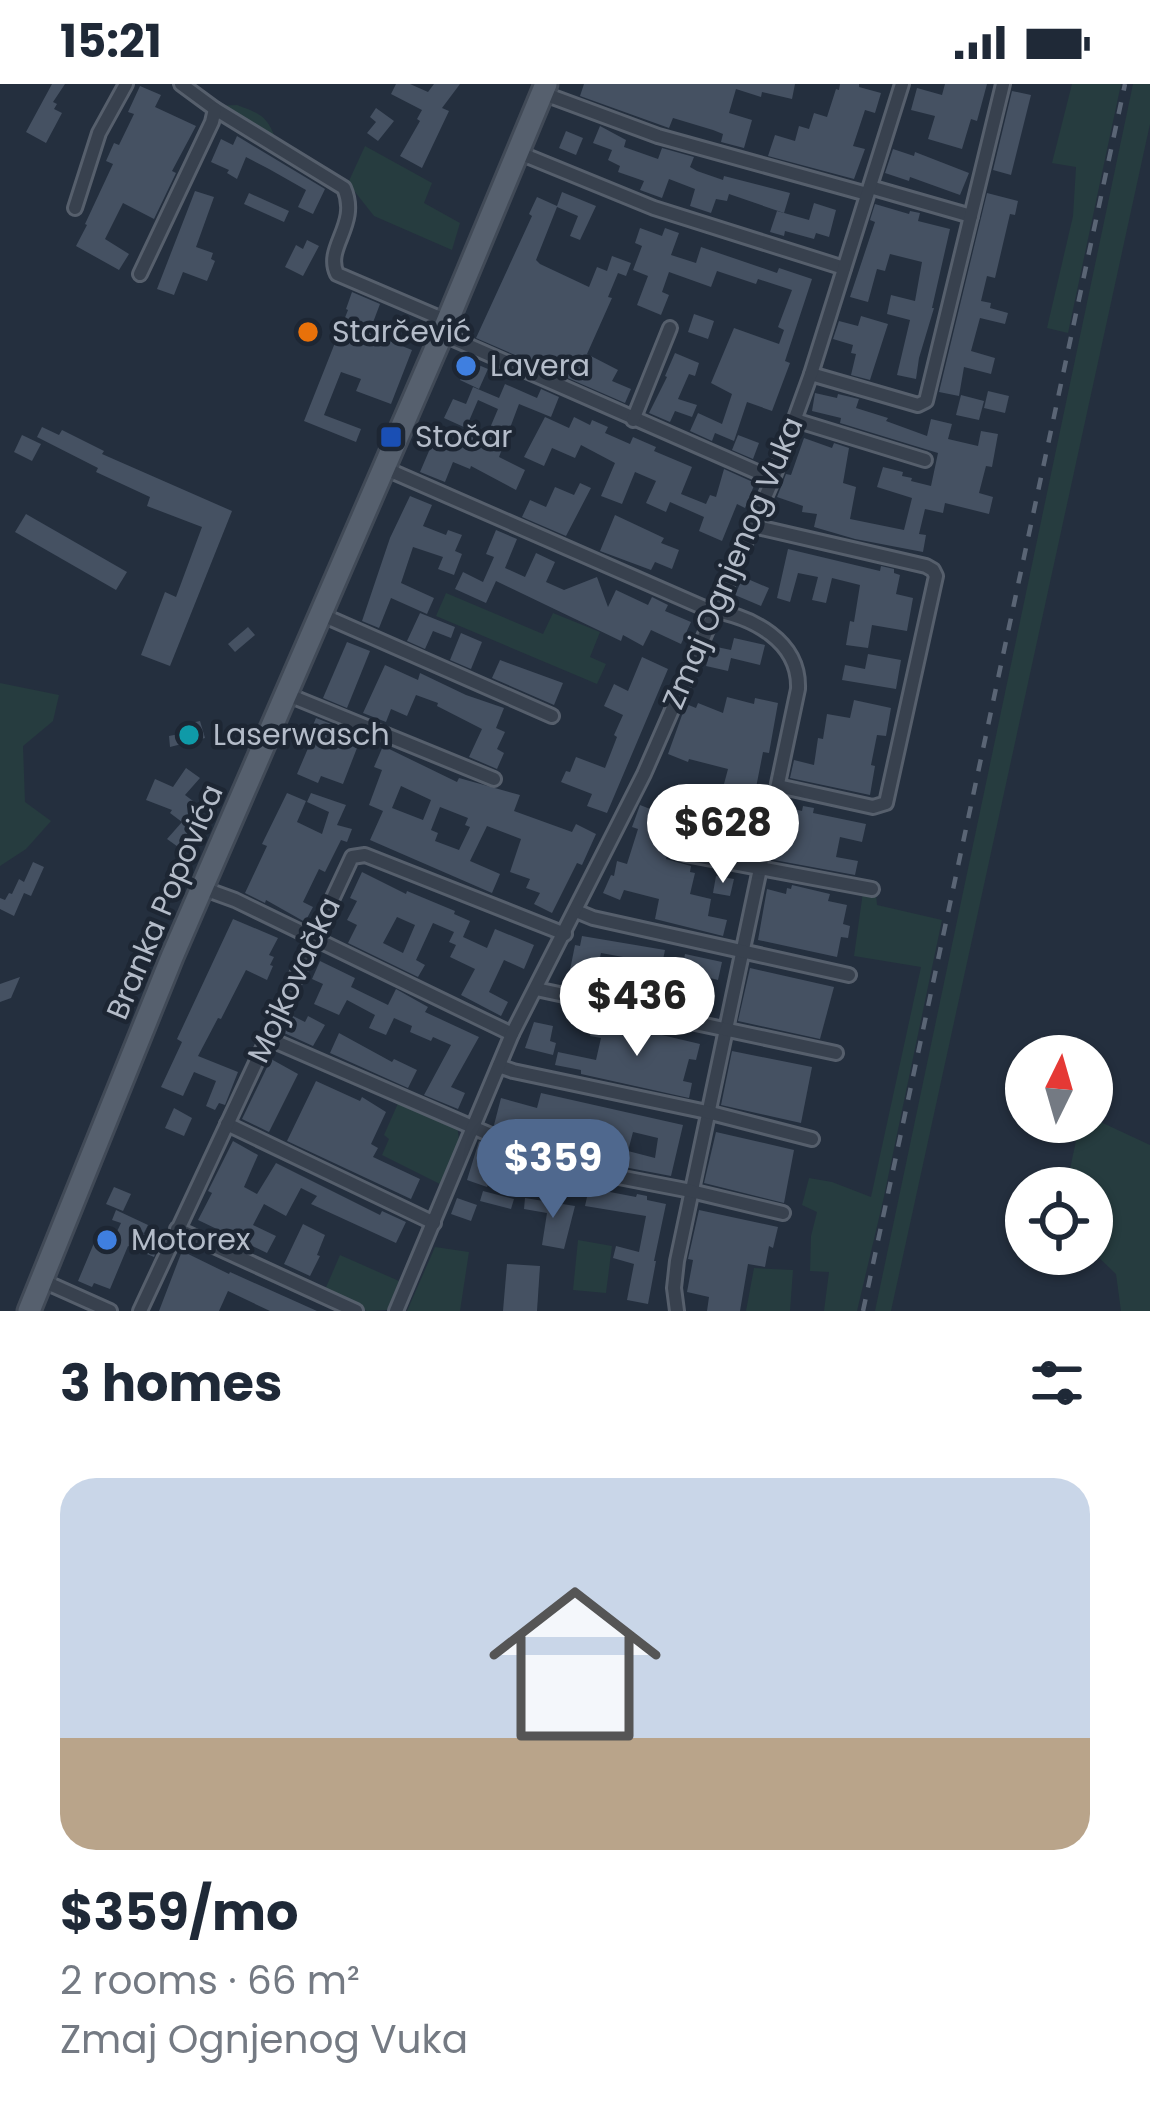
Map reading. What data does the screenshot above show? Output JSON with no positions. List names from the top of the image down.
{
  "streets": {
    "main road": ["Branka Popovića"],
    "street": ["Zmaj Ognjenog Vuka", "Mojkovačka"]
  },
  "crossings": [
    ["Zmaj Ognjenog Vuka", "Mojkovačka"]
  ],
  "places": {
    "other": [
      "Starčević",
      "Lavera",
      "Laserwasch",
      "Motorex"
    ],
    "transit": ["Stočar"]
  },
  "north": "top",
  "page": {
    "status": "15:21",
    "price": ["$628", "$436", "$359"],
    "heading": "3 homes",
    "list": [
      {
        "name": "$359/mo",
        "note": "2 rooms · 66 m² · Zmaj Ognjenog Vuka"
      }
    ]
  }
}
